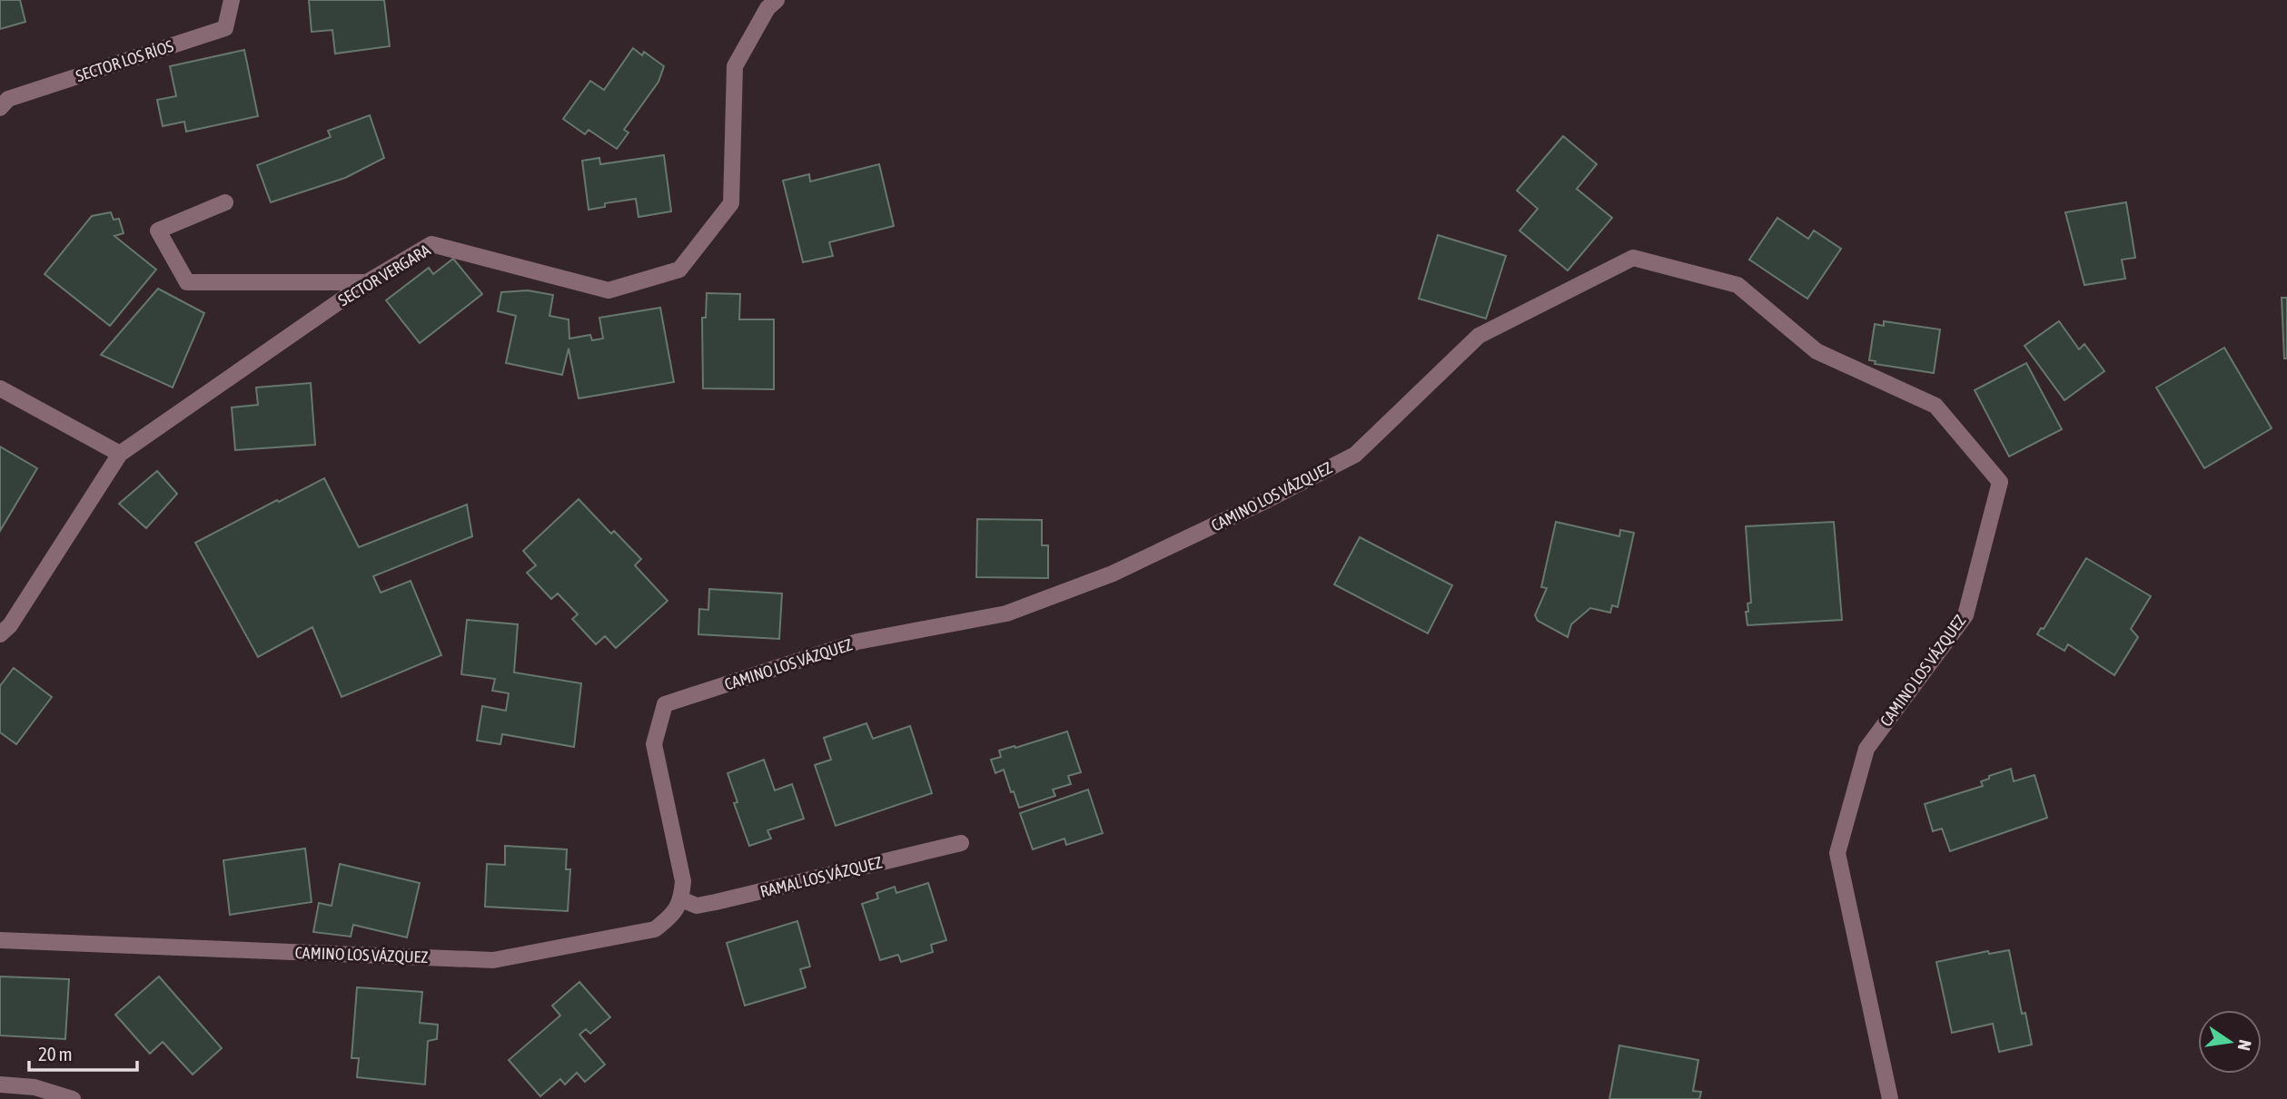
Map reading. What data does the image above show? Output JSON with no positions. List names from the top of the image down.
{
  "streets": {
    "street": [
      "SECTOR LOS RÍOS",
      "SECTOR VERGARA",
      "CAMINO LOS VÁZQUEZ",
      "RAMAL LOS VÁZQUEZ"
    ]
  },
  "crossings": [
    ["CAMINO LOS VÁZQUEZ", "RAMAL LOS VÁZQUEZ"]
  ],
  "scale_bar": "20 m",
  "north": "right"
}
